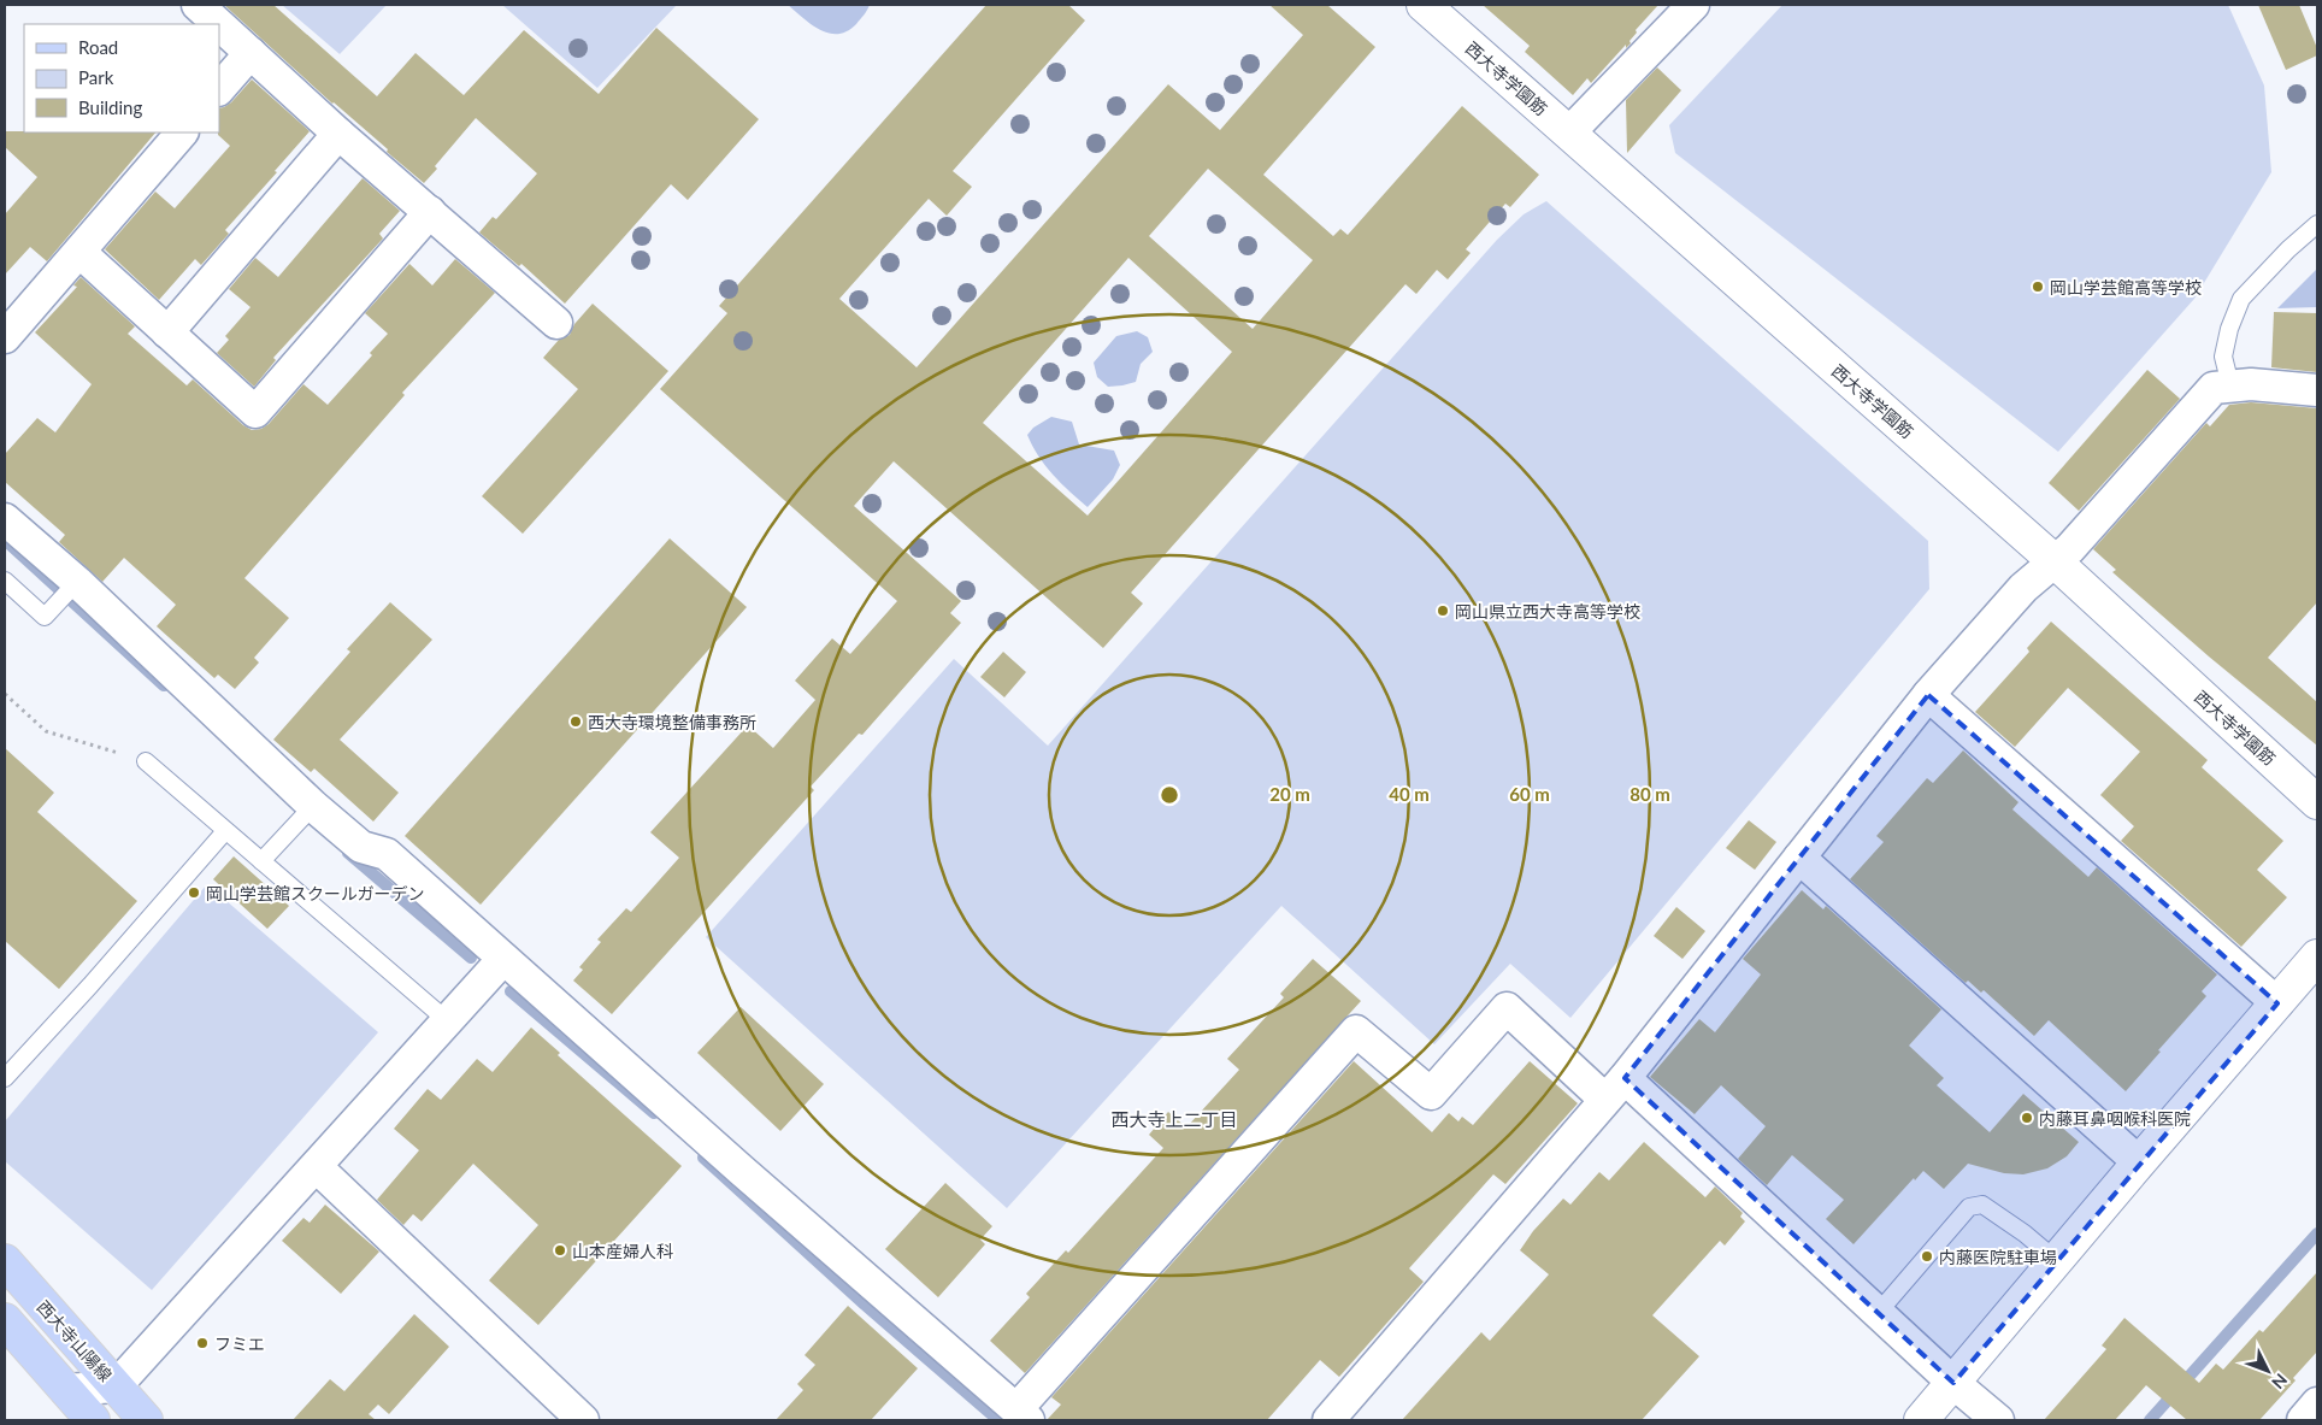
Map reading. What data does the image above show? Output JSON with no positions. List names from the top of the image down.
{
  "streets": {
    "main road": ["西大寺山陽線"],
    "street": ["西大寺学園筋"]
  },
  "districts": ["西大寺上二丁目"],
  "places": [
    "岡山学芸館高等学校",
    "岡山県立西大寺高等学校",
    "西大寺環境整備事務所",
    "岡山学芸館スクールガーデン",
    "内藤耳鼻咽喉科医院",
    "山本産婦人科",
    "内藤医院駐車場",
    "フミエ"
  ],
  "legend": ["Road", "Park", "Building"],
  "north": "bottom right",
  "rings": [
    "20 m",
    "40 m",
    "60 m",
    "80 m"
  ]
}
